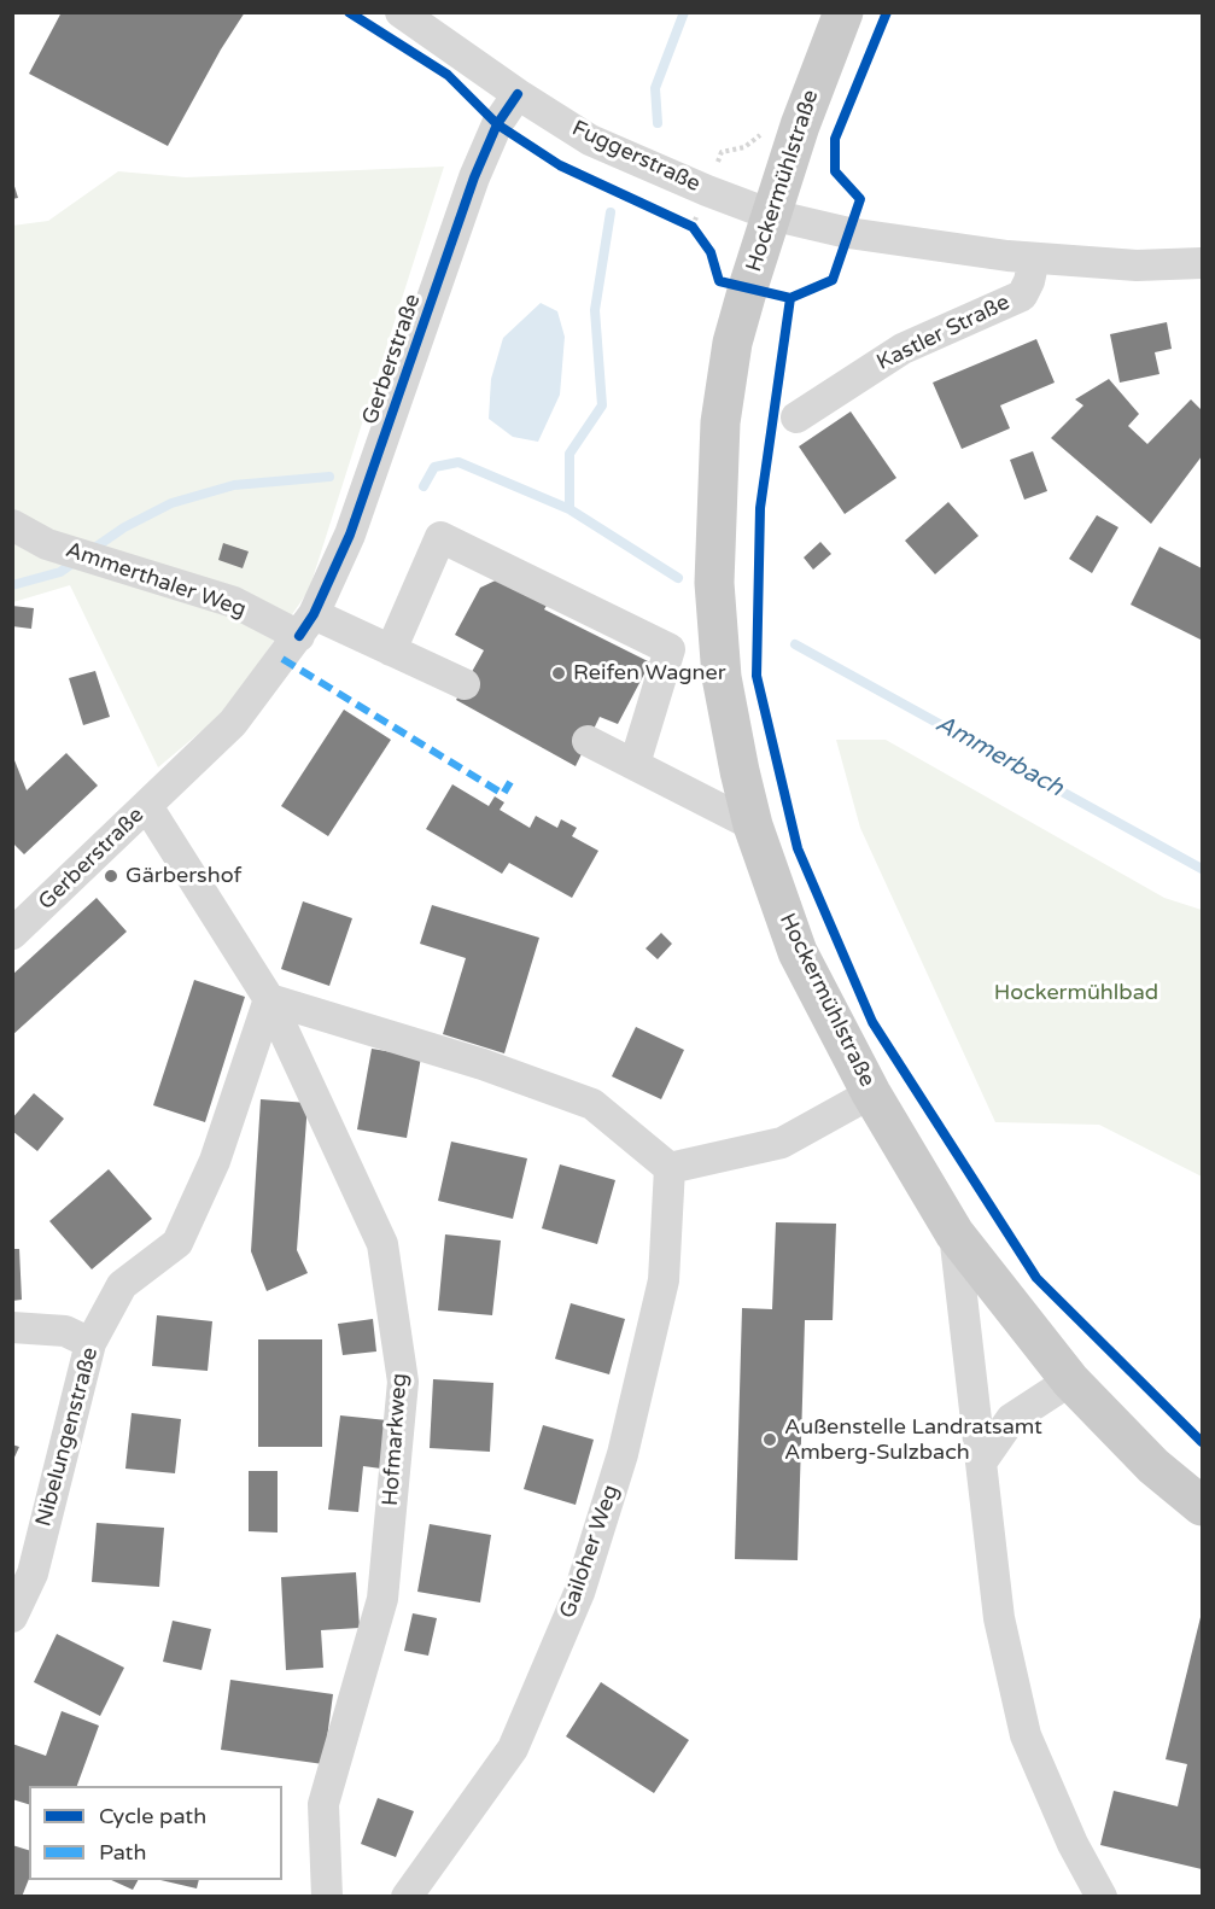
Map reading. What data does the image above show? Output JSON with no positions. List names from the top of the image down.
{
  "streets": {
    "main road": ["Hockermühlstraße"],
    "street": [
      "Fuggerstraße",
      "Kastler Straße",
      "Gerberstraße",
      "Ammerthaler Weg",
      "Nibelungenstraße",
      "Hofmarkweg",
      "Gailoher Weg"
    ]
  },
  "crossings": [
    ["Fuggerstraße", "Hockermühlstraße"],
    ["Fuggerstraße", "Gerberstraße"],
    ["Gerberstraße", "Ammerthaler Weg"],
    ["Gerberstraße", "Hofmarkweg"],
    ["Nibelungenstraße", "Hofmarkweg"]
  ],
  "water": ["Ammerbach"],
  "parks": ["Hockermühlbad"],
  "places": ["Reifen Wagner", "Gärbershof", "Außenstelle Landratsamt Amberg-Sulzbach"],
  "legend": ["Cycle path", "Path"]
}
